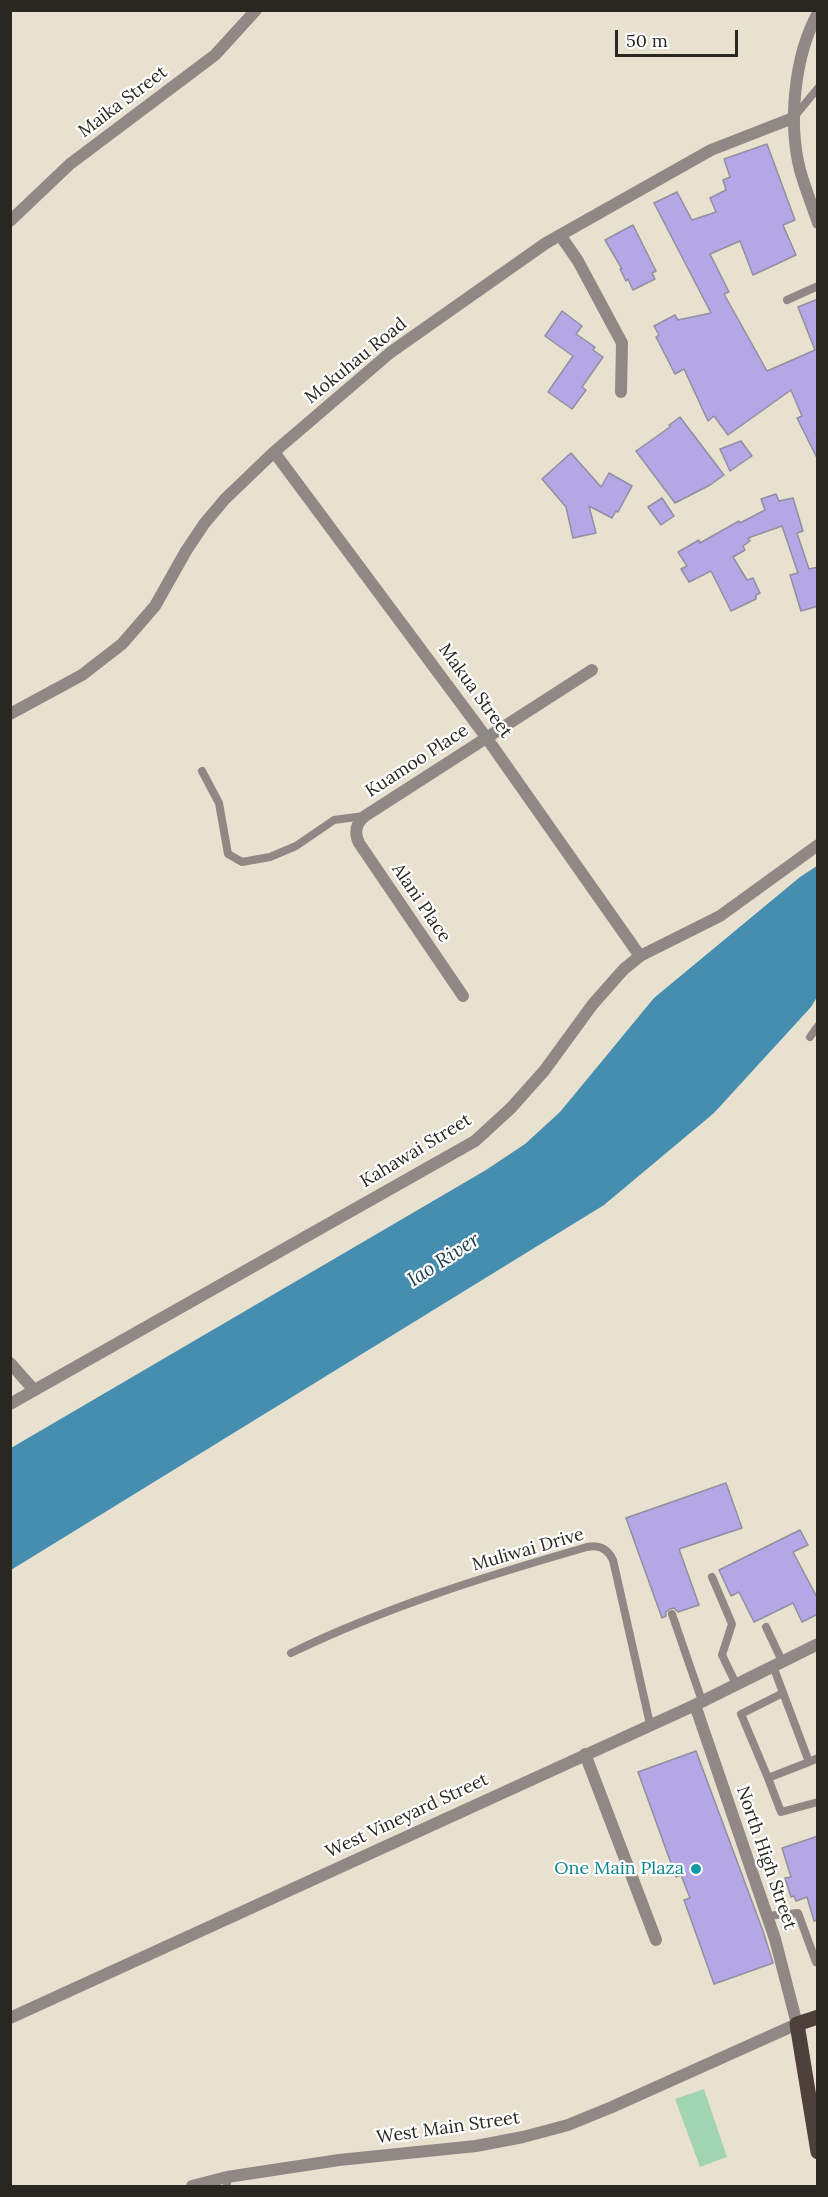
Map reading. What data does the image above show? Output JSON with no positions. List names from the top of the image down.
{
  "streets": {
    "street": [
      "Maika Street",
      "Mokuhau Road",
      "Makua Street",
      "Kuamoo Place",
      "Alani Place",
      "Kahawai Street",
      "West Vineyard Street",
      "North High Street",
      "West Main Street"
    ],
    "lane": ["Muliwai Drive"]
  },
  "crossings": [
    ["Mokuhau Road", "Makua Street"],
    ["Makua Street", "Kuamoo Place"],
    ["Makua Street", "Kahawai Street"],
    ["Kuamoo Place", "Alani Place"],
    ["Muliwai Drive", "West Vineyard Street"],
    ["West Vineyard Street", "North High Street"],
    ["North High Street", "West Main Street"]
  ],
  "water": ["Iao River"],
  "places": ["One Main Plaza"],
  "scale_bar": "50 m"
}
